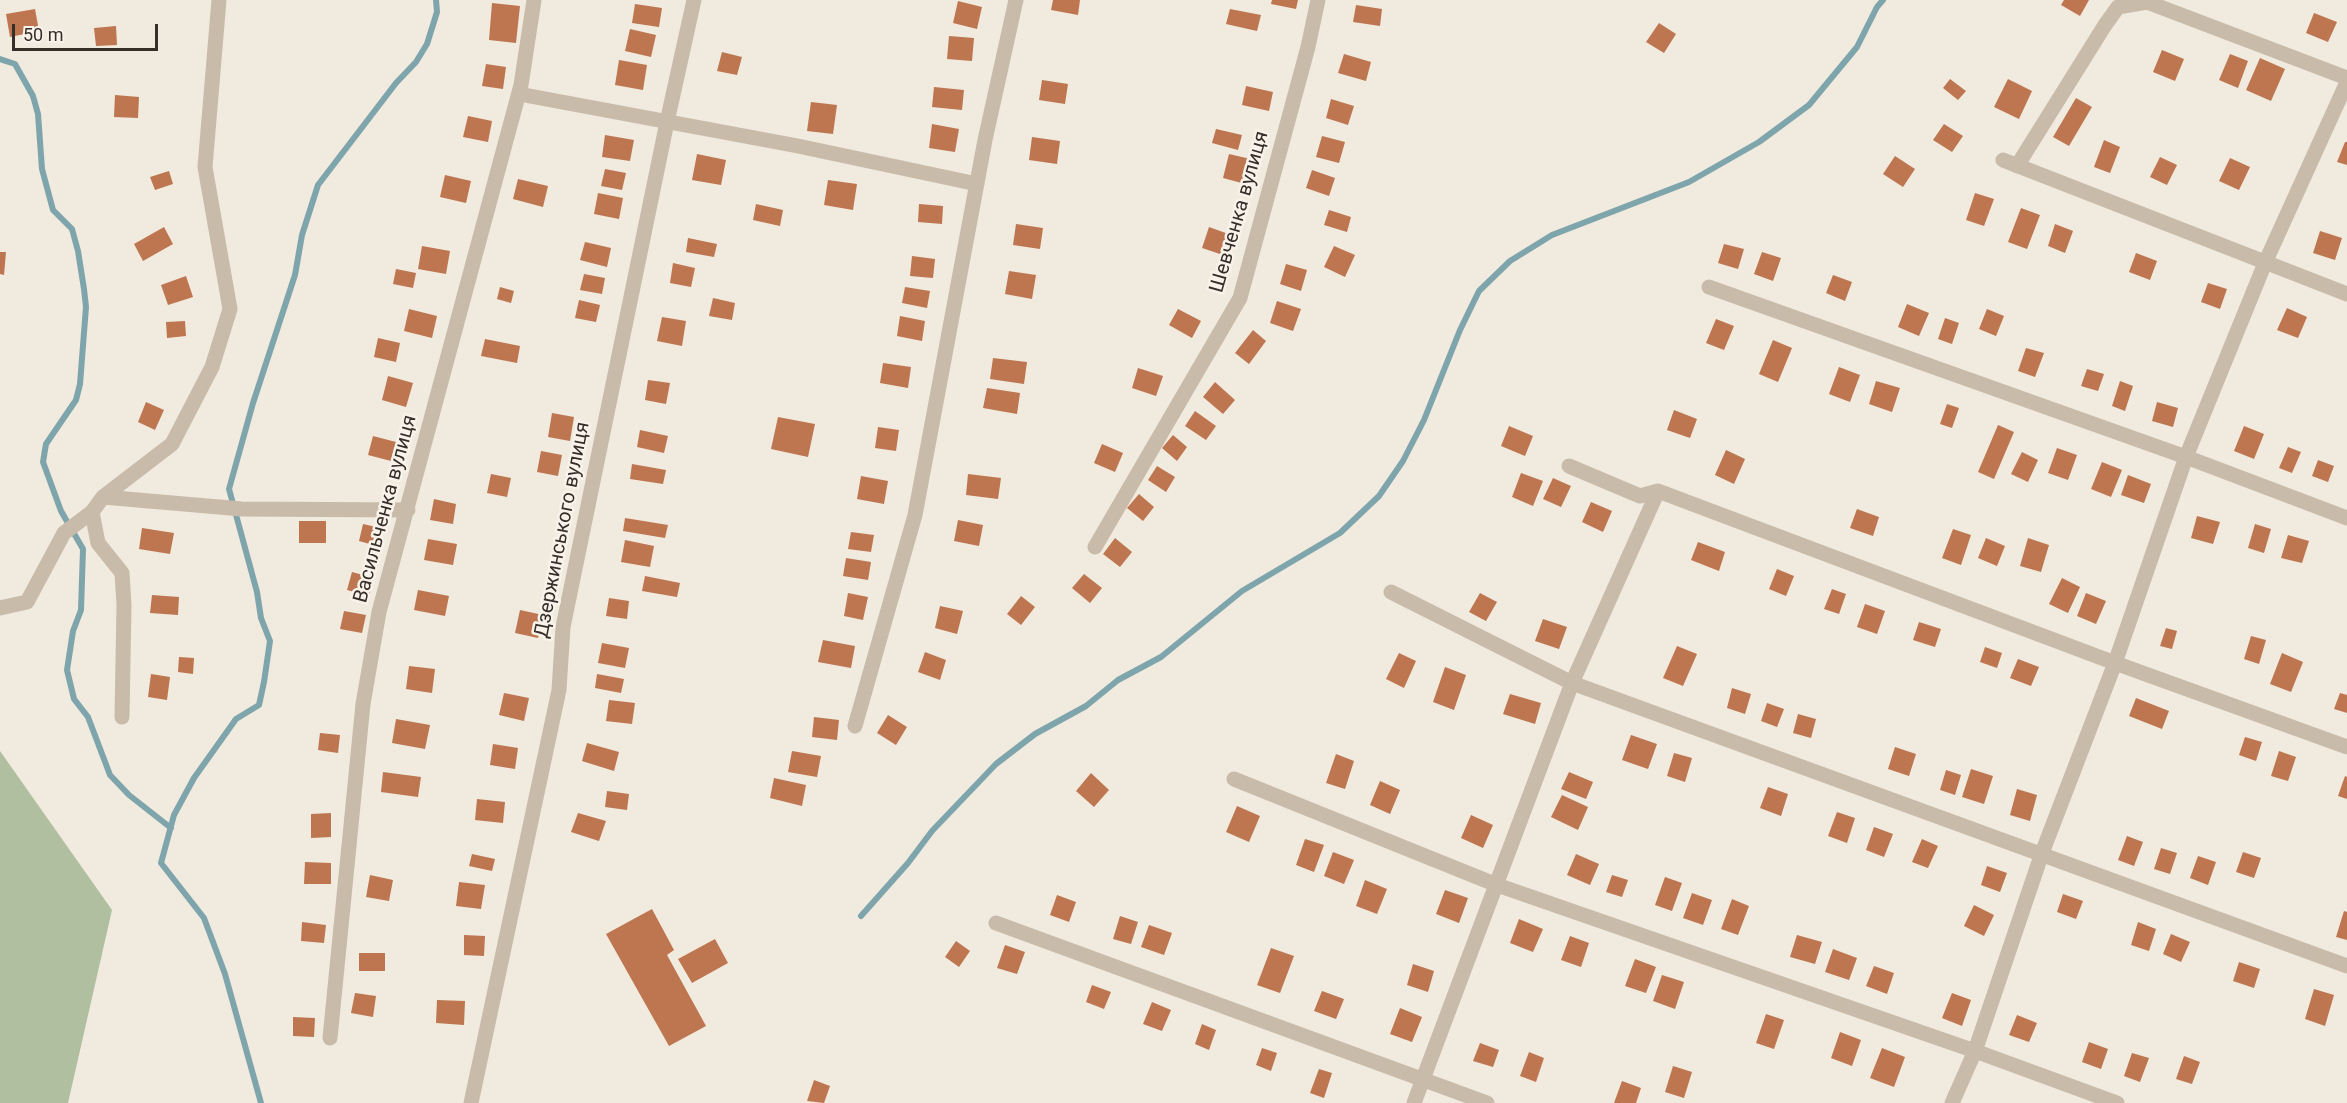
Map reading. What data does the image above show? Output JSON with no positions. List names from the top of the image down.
{
  "streets": {
    "street": ["Шевченка вулиця", "Васильченка вулиця", "Дзержинського вулиця"]
  },
  "scale_bar": "50 m"
}
